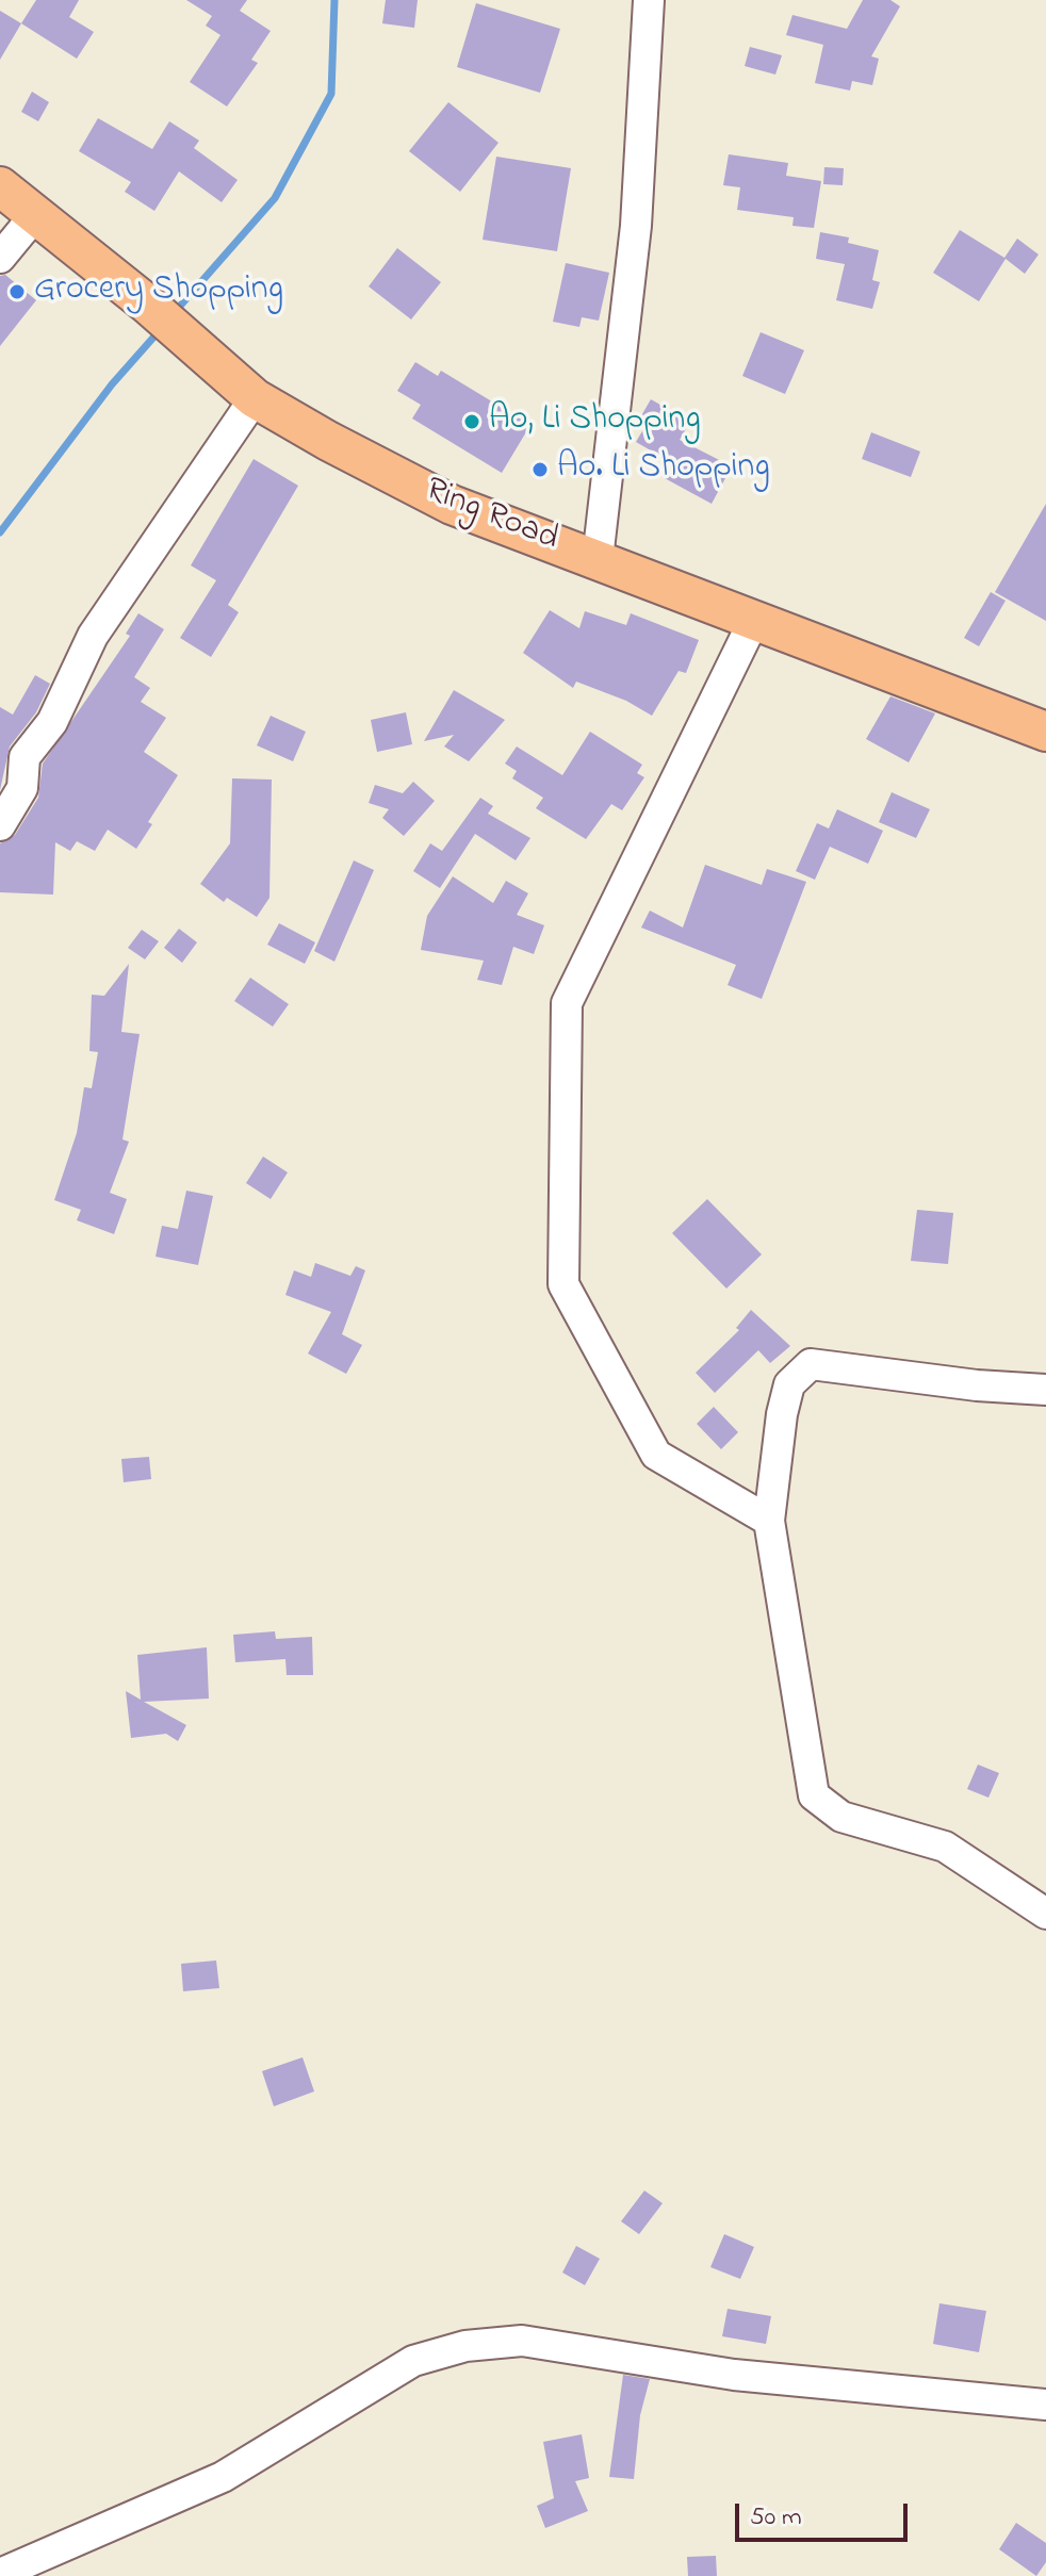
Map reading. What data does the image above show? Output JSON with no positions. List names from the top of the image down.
{
  "streets": {
    "main road": ["Ring Road"]
  },
  "places": ["Grocery Shopping", "Ao, Li Shopping", "Ao. Li Shopping"],
  "scale_bar": "50 m"
}
